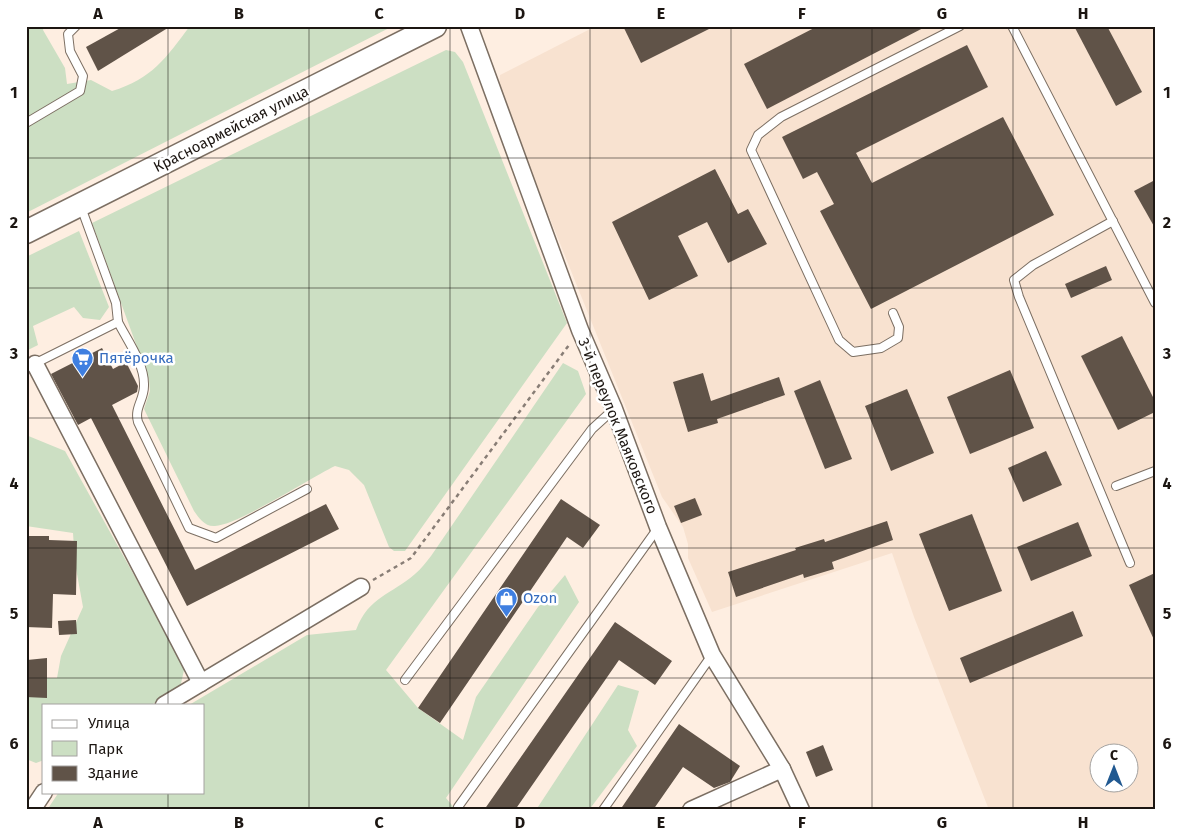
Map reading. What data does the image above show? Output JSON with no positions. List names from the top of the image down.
{
  "streets": {
    "main road": ["Красноармейская улица"],
    "street": ["3-й переулок Маяковского"]
  },
  "places": {
    "supermarket": ["Пятёрочка"],
    "shop": ["Ozon"]
  },
  "legend": ["Улица", "Парк", "Здание"],
  "north": "top",
  "grid": {
    "columns": [
      "A",
      "B",
      "C",
      "D",
      "E",
      "F",
      "G",
      "H"
    ],
    "rows": [
      "1",
      "2",
      "3",
      "4",
      "5",
      "6"
    ]
  }
}
